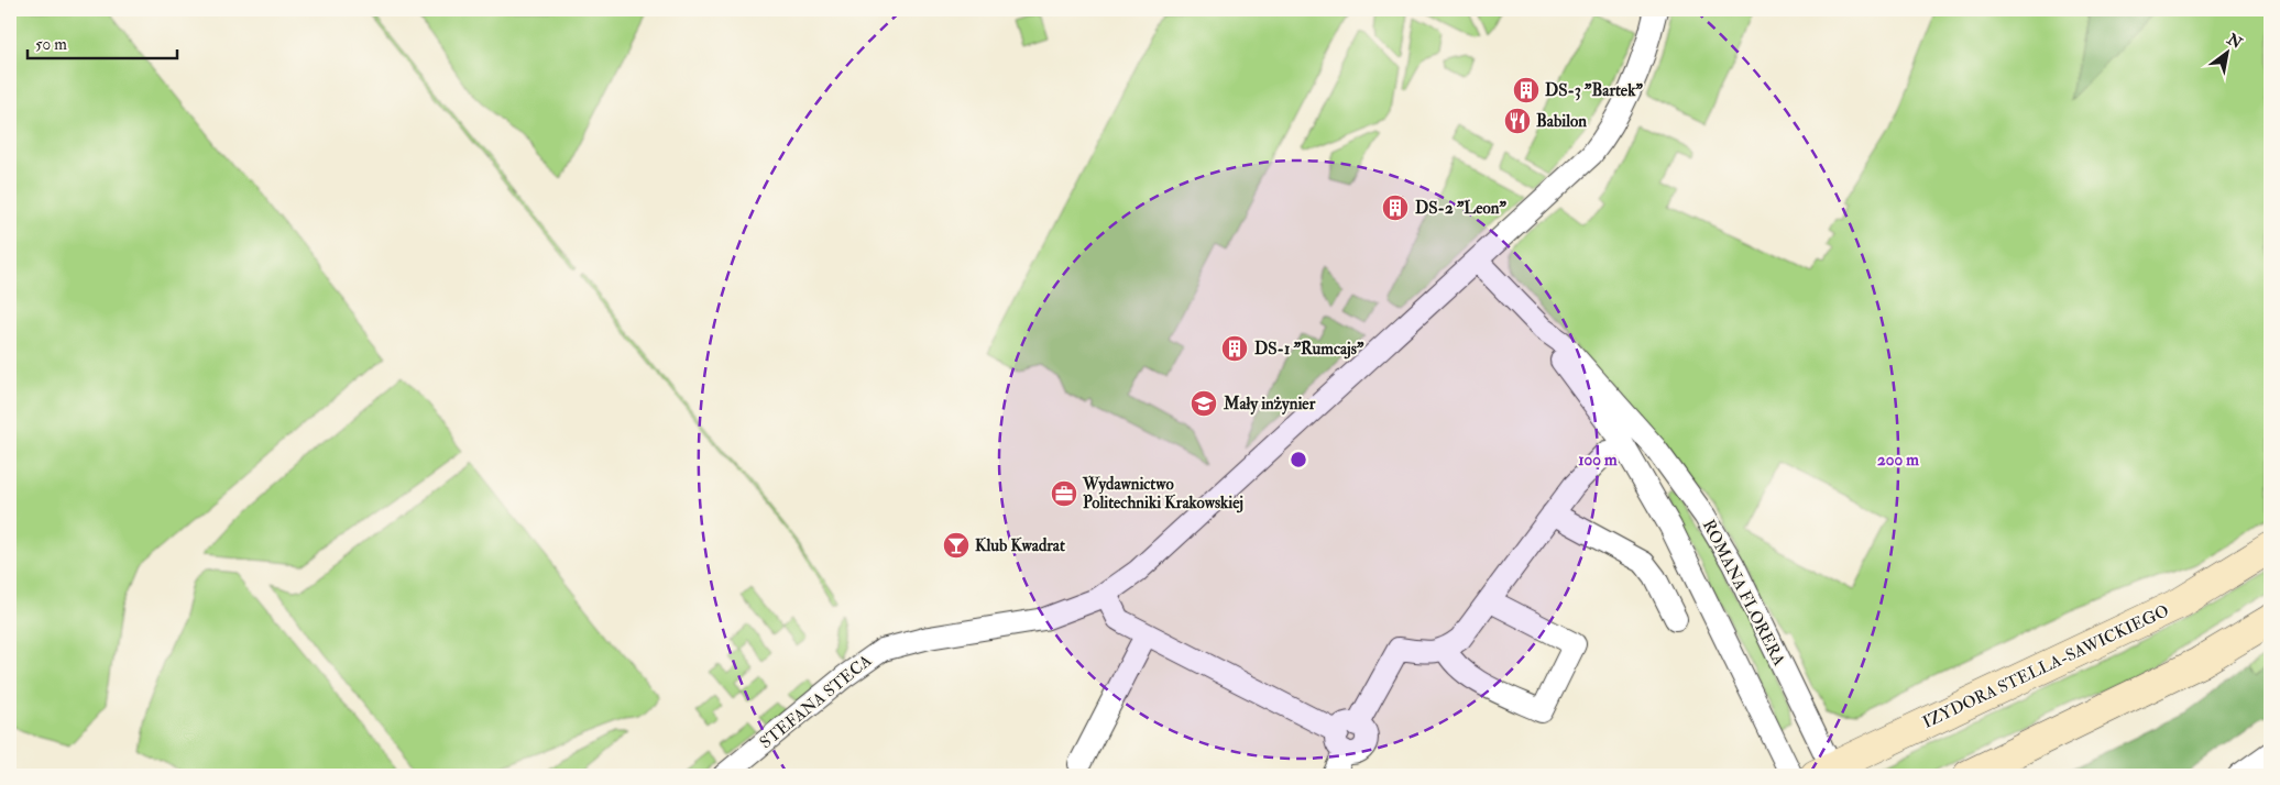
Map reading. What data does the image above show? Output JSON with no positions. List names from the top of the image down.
{
  "streets": {
    "main road": ["IZYDORA STELLA-SAWICKIEGO"],
    "street": ["ROMANA FLORERA", "STEFANA STECA"]
  },
  "crossings": [
    ["ROMANA FLORERA", "IZYDORA STELLA-SAWICKIEGO"]
  ],
  "places": {
    "building": ["DS-3 \"Bartek\"", "DS-2 \"Leon\"", "DS-1 \"Rumcajs\""],
    "restaurant": ["Babilon"],
    "school or university": ["Mały inżynier"],
    "office": ["Wydawnictwo Politechniki Krakowskiej"],
    "bar": ["Klub Kwadrat"]
  },
  "scale_bar": "50 m",
  "north": "top right",
  "rings": ["100 m", "200 m"]
}
